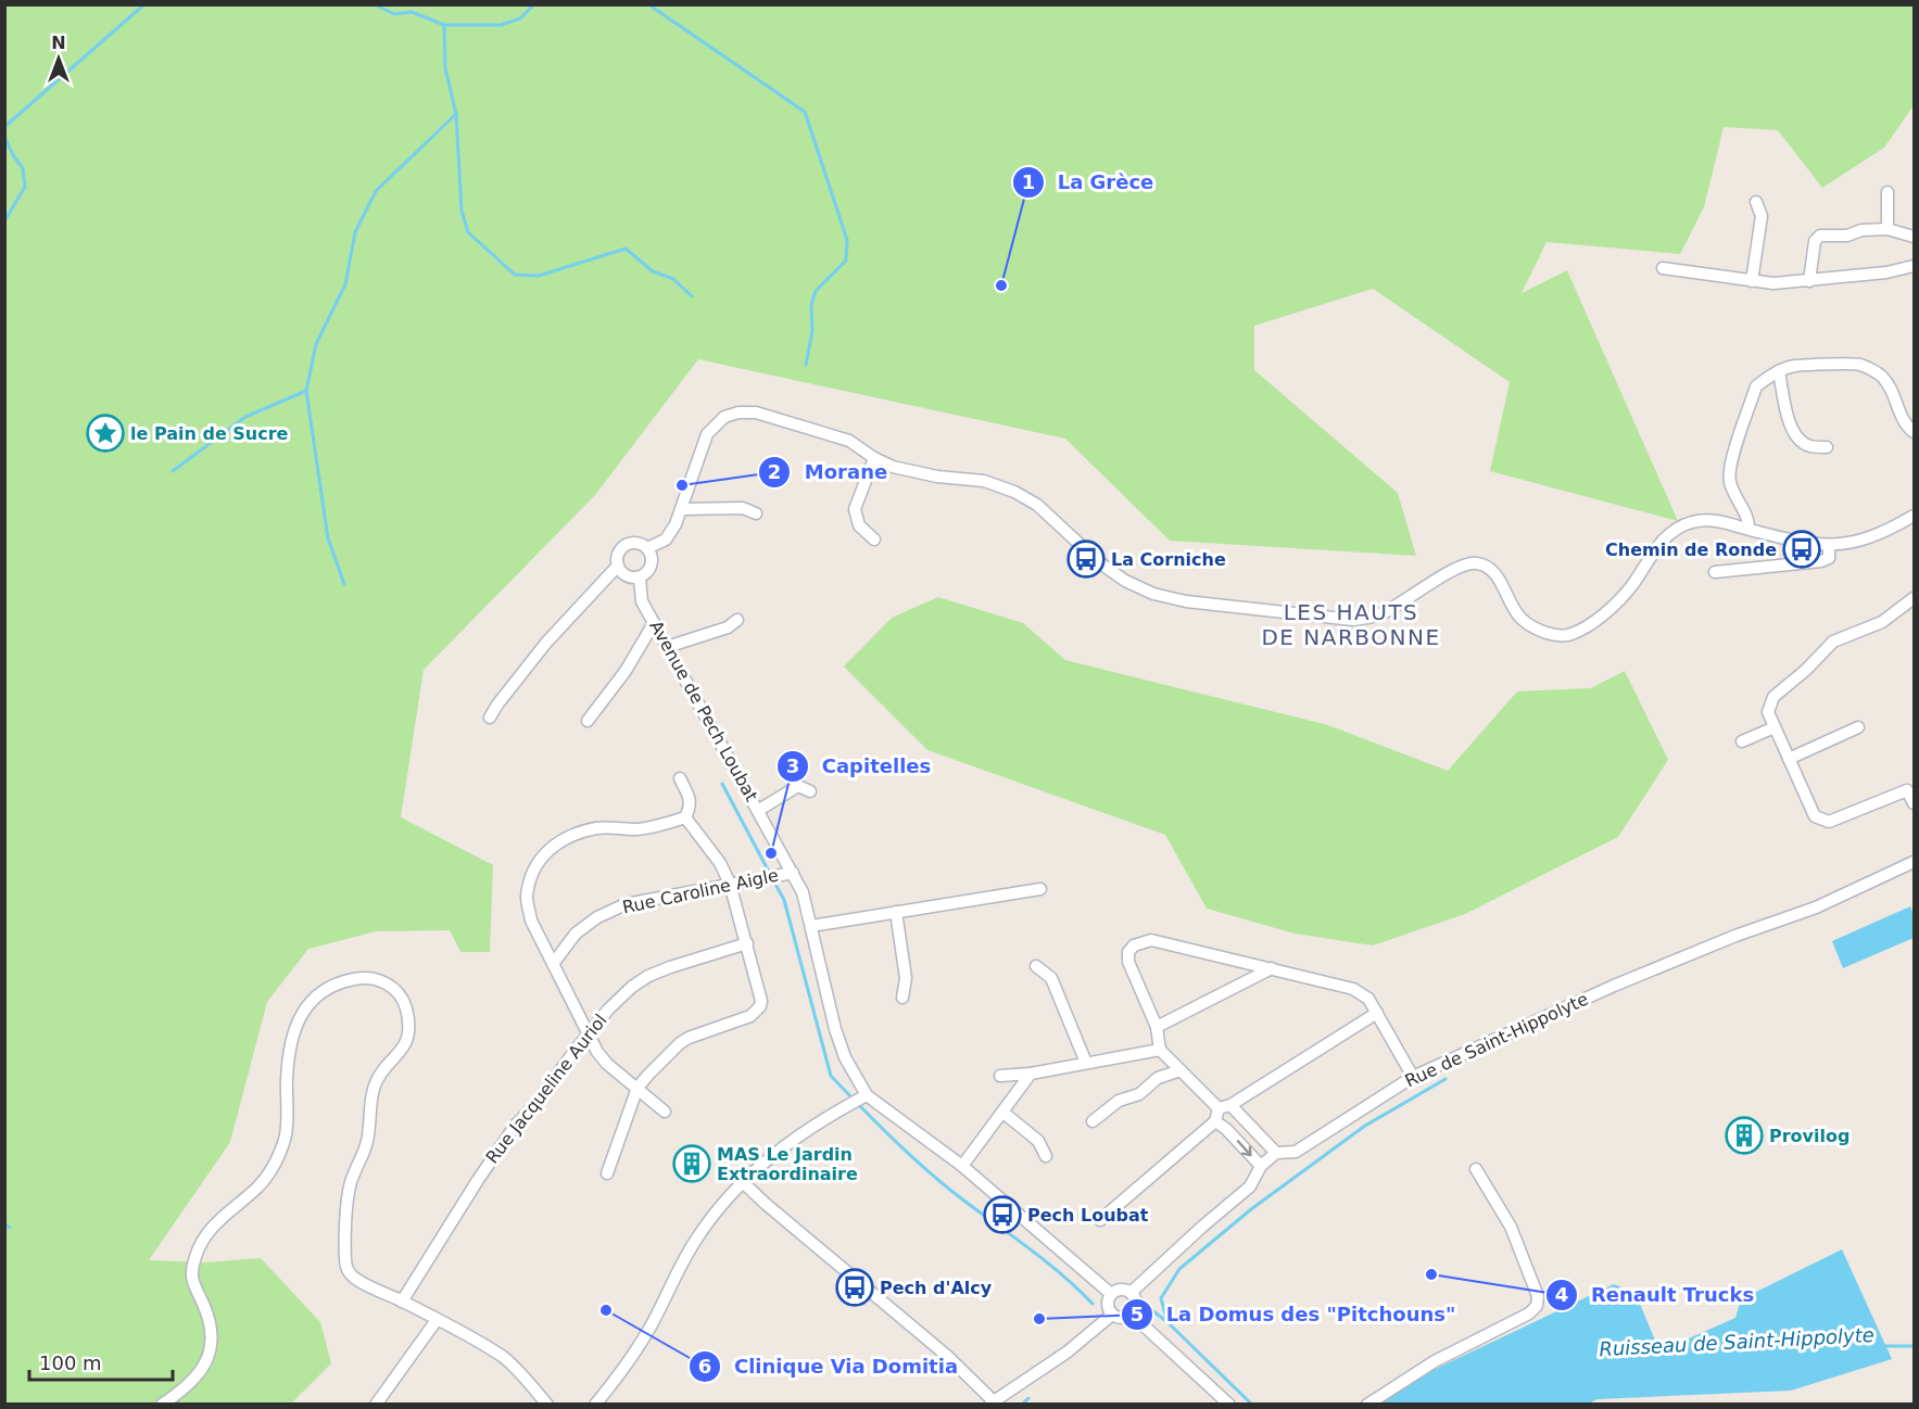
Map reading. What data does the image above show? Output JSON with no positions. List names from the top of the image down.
{
  "streets": {
    "street": [
      "Avenue de Pech Loubat",
      "Rue Caroline Aigle",
      "Rue de Saint-Hippolyte",
      "Rue Jacqueline Auriol"
    ]
  },
  "crossings": [
    ["Avenue de Pech Loubat", "Rue Caroline Aigle"],
    ["Avenue de Pech Loubat", "Rue de Saint-Hippolyte"]
  ],
  "districts": ["LES HAUTS DE NARBONNE"],
  "water": ["Ruisseau de Saint-Hippolyte"],
  "places": {
    "other": [
      "La Grèce",
      "Morane",
      "Capitelles",
      "Renault Trucks",
      "Clinique Via Domitia",
      "La Domus des \"Pitchouns\""
    ],
    "place": ["le Pain de Sucre"],
    "bus stop": [
      "Chemin de Ronde",
      "La Corniche",
      "Pech Loubat",
      "Pech d'Alcy"
    ],
    "building": ["Provilog", "MAS Le Jardin Extraordinaire"]
  },
  "scale_bar": "100 m",
  "north": "top"
}
